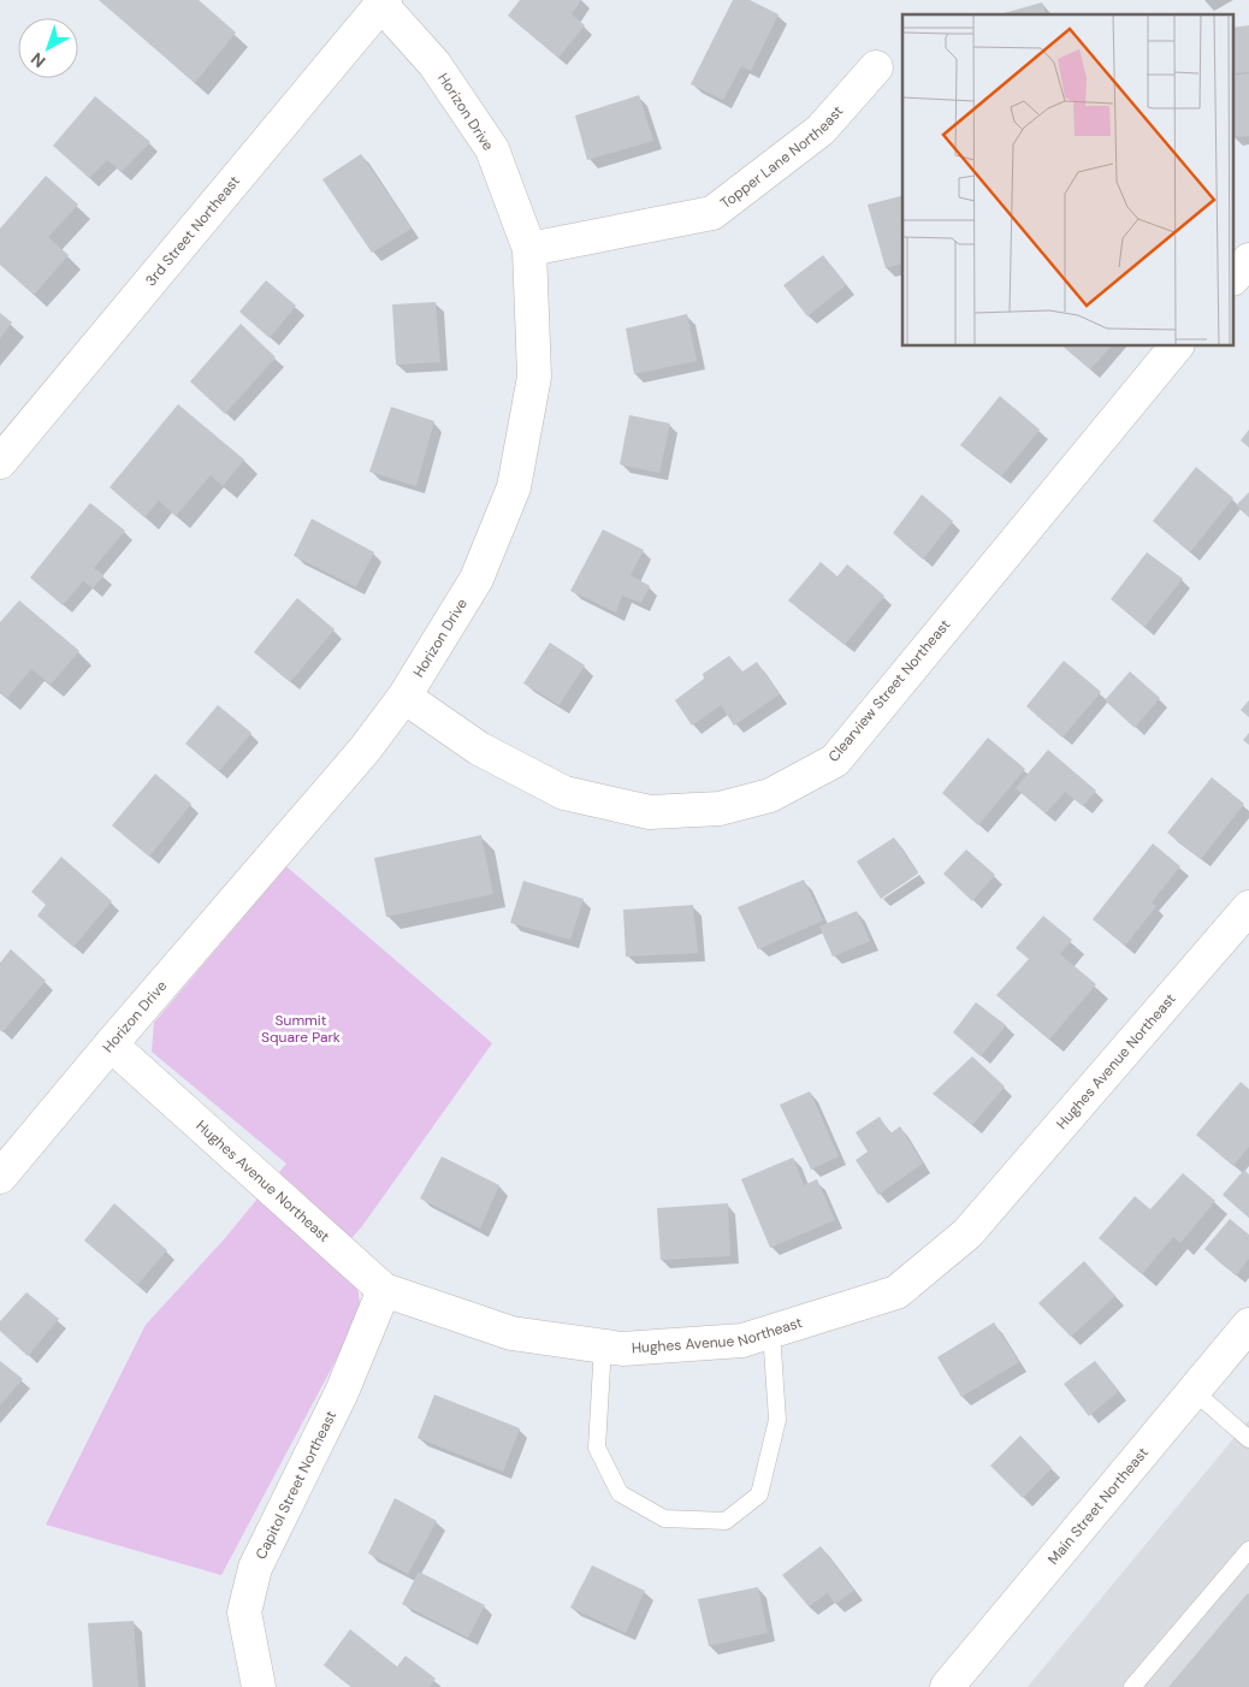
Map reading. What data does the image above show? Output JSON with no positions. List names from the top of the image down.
{
  "streets": {
    "street": [
      "Horizon Drive",
      "Topper Lane Northeast",
      "3rd Street Northeast",
      "Clearview Street Northeast",
      "Hughes Avenue Northeast",
      "Capitol Street Northeast",
      "Main Street Northeast"
    ]
  },
  "crossings": [
    ["Horizon Drive", "Topper Lane Northeast"],
    ["Horizon Drive", "3rd Street Northeast"],
    ["Horizon Drive", "Clearview Street Northeast"],
    ["Horizon Drive", "Hughes Avenue Northeast"],
    ["Hughes Avenue Northeast", "Capitol Street Northeast"]
  ],
  "parks": ["Summit Square Park"],
  "north": "bottom left"
}
